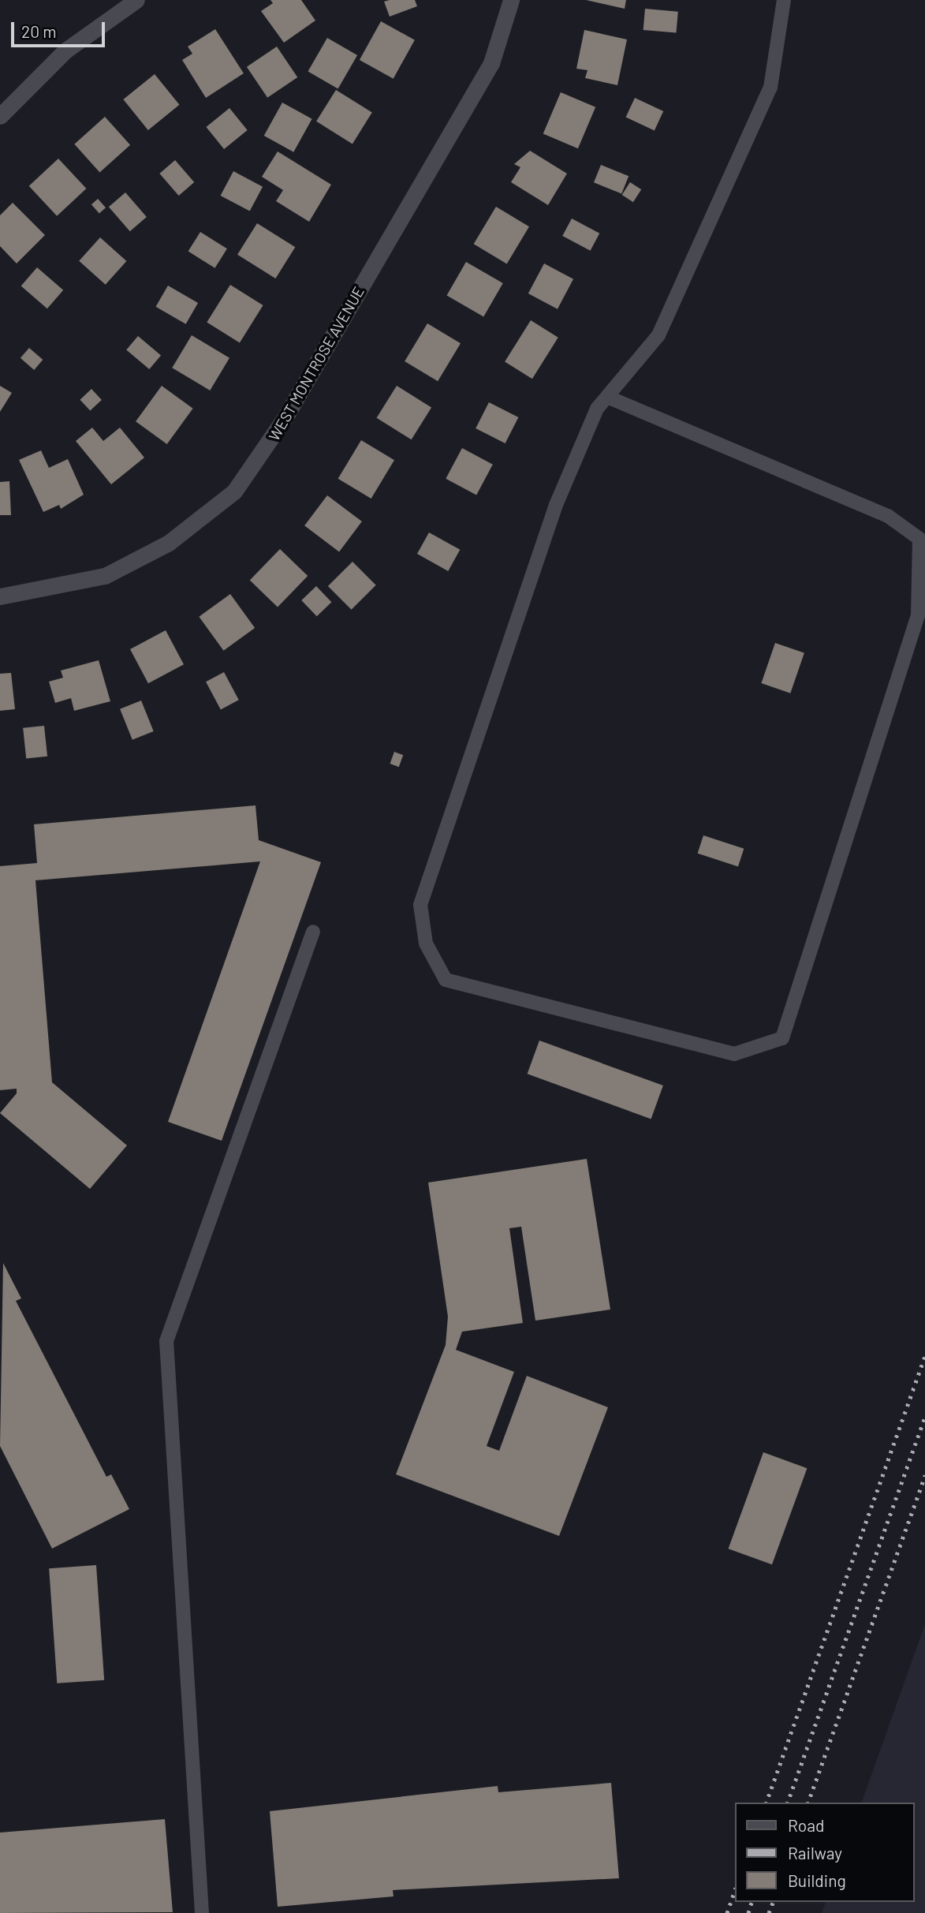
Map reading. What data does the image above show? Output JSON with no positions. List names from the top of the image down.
{
  "streets": {
    "street": ["WEST MONTROSE AVENUE"]
  },
  "legend": ["Road", "Railway", "Building"],
  "scale_bar": "20 m"
}
